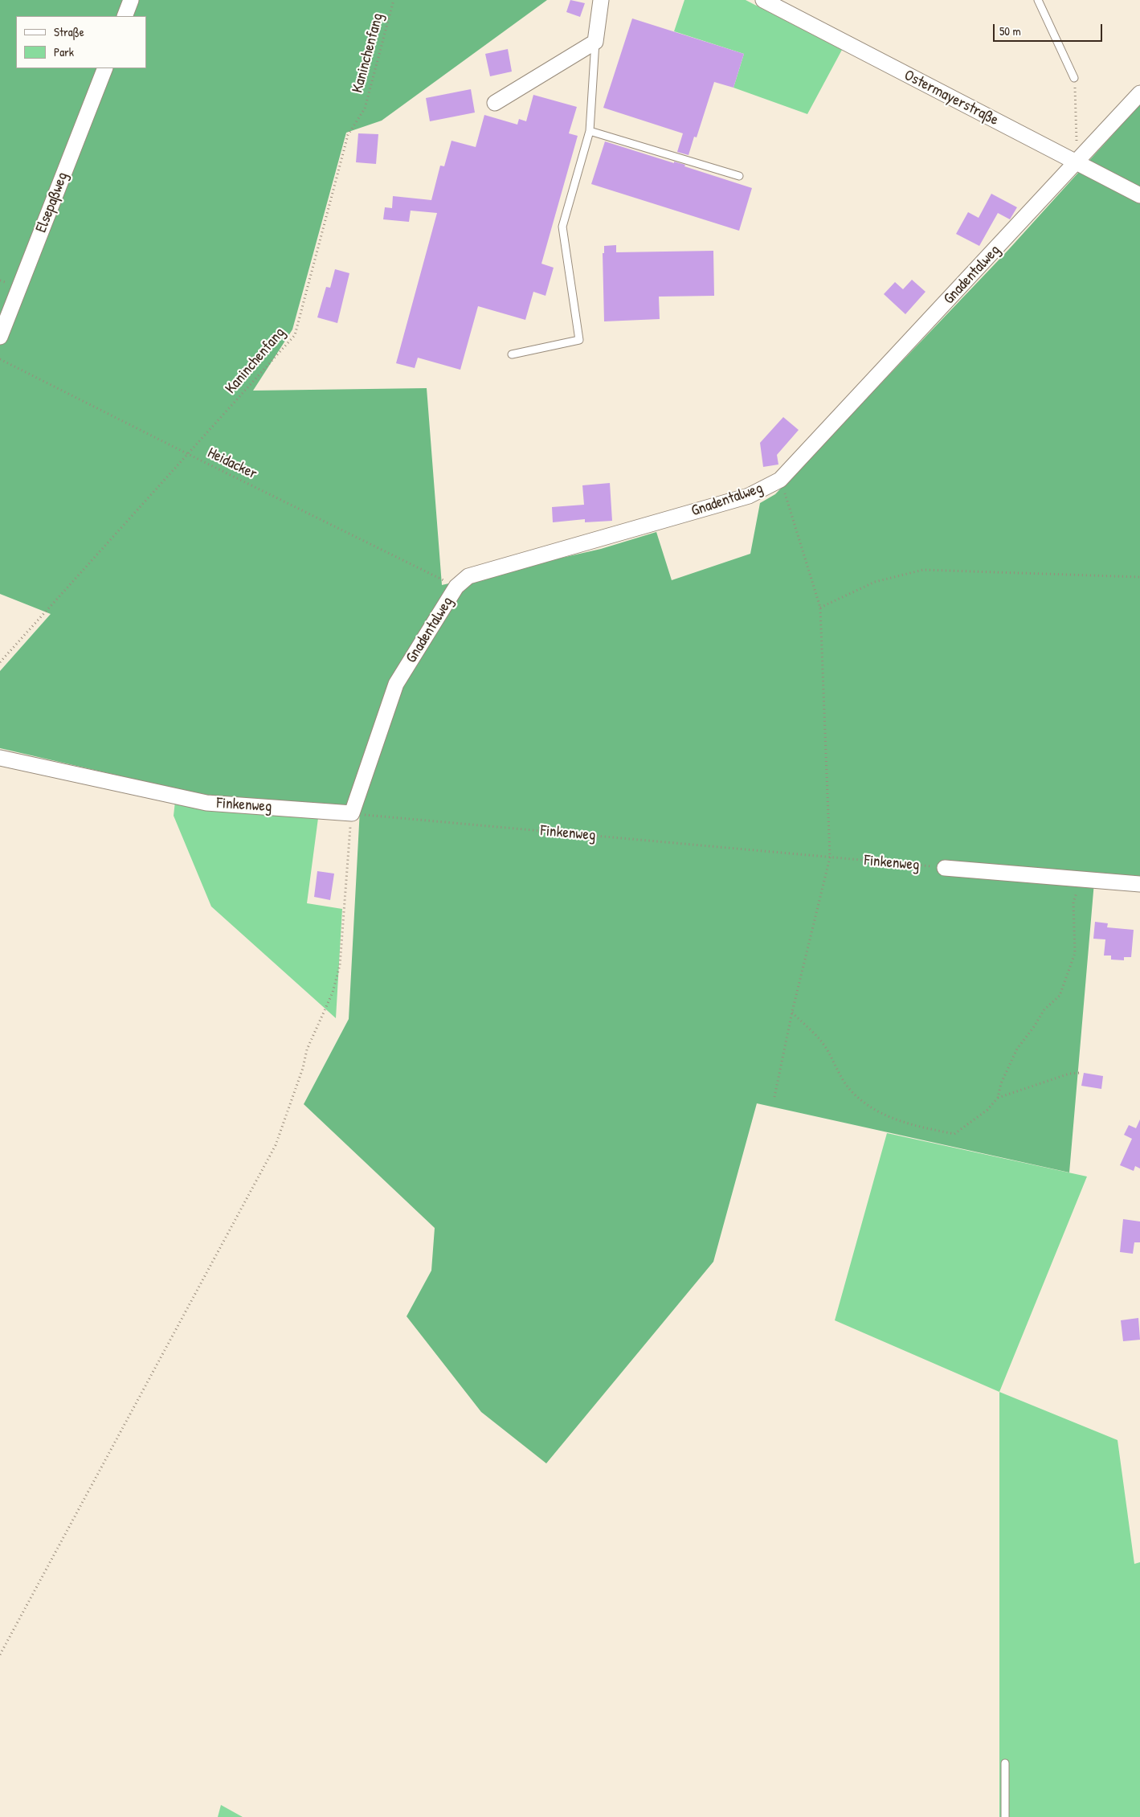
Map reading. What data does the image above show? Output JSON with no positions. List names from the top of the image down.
{
  "streets": {
    "street": [
      "Ostermayerstraße",
      "Elsepaßweg",
      "Gnadentalweg",
      "Finkenweg"
    ],
    "path": ["Kaninchenfang", "Heidacker"]
  },
  "crossings": [
    ["Kaninchenfang", "Heidacker"],
    ["Ostermayerstraße", "Gnadentalweg"],
    ["Gnadentalweg", "Heidacker"],
    ["Gnadentalweg", "Finkenweg"]
  ],
  "legend": ["Straße", "Park"],
  "scale_bar": "50 m"
}
